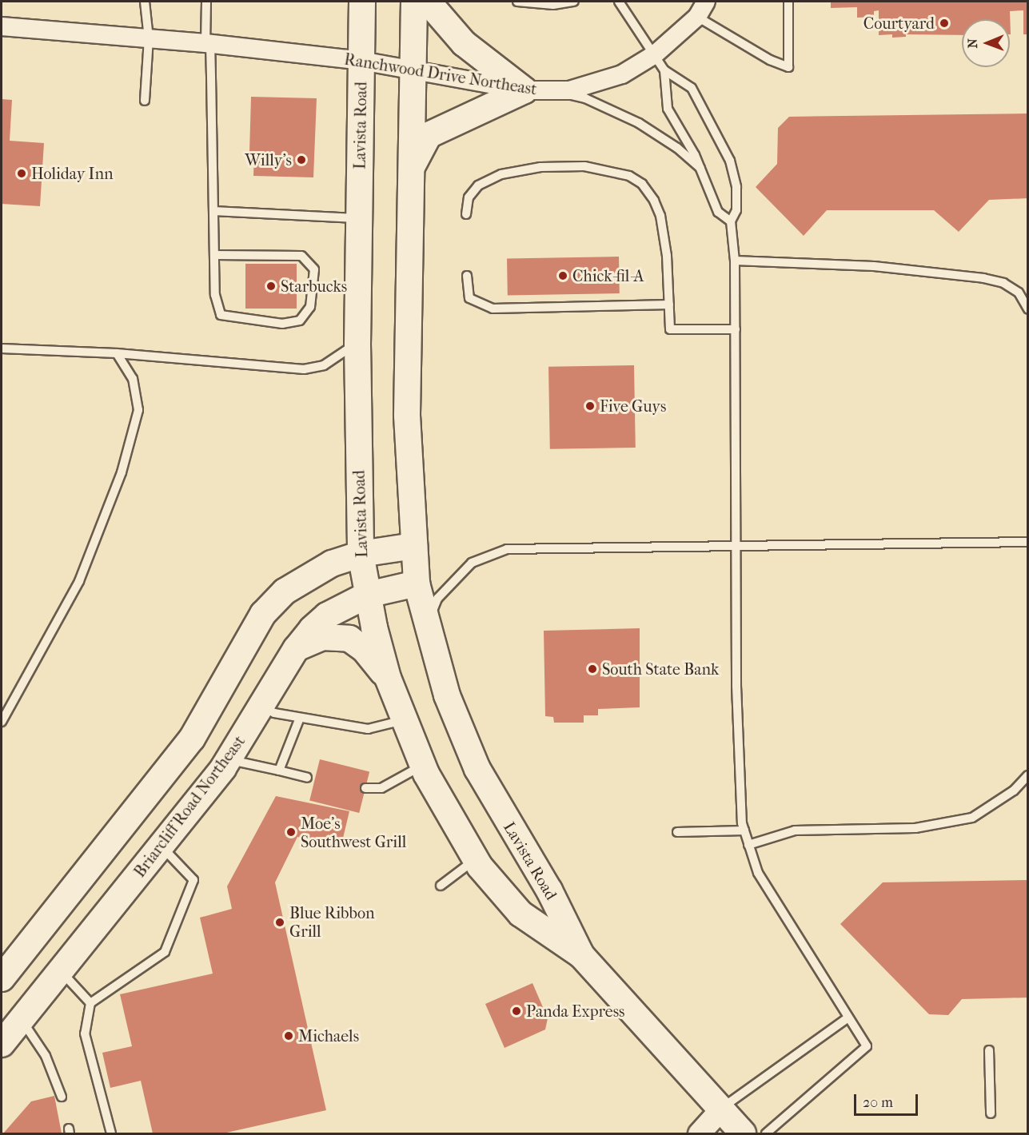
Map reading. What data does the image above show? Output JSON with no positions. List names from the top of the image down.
{
  "streets": {
    "main road": ["Lavista Road", "Briarcliff Road Northeast"],
    "street": ["Ranchwood Drive Northeast"]
  },
  "crossings": [
    ["Ranchwood Drive Northeast", "Lavista Road"],
    ["Lavista Road", "Briarcliff Road Northeast"]
  ],
  "places": [
    "Courtyard",
    "Willy's",
    "Holiday Inn",
    "Chick-fil-A",
    "Starbucks",
    "Five Guys",
    "South State Bank",
    "Moe's Southwest Grill",
    "Blue Ribbon Grill",
    "Panda Express",
    "Michaels"
  ],
  "scale_bar": "20 m",
  "north": "left"
}
